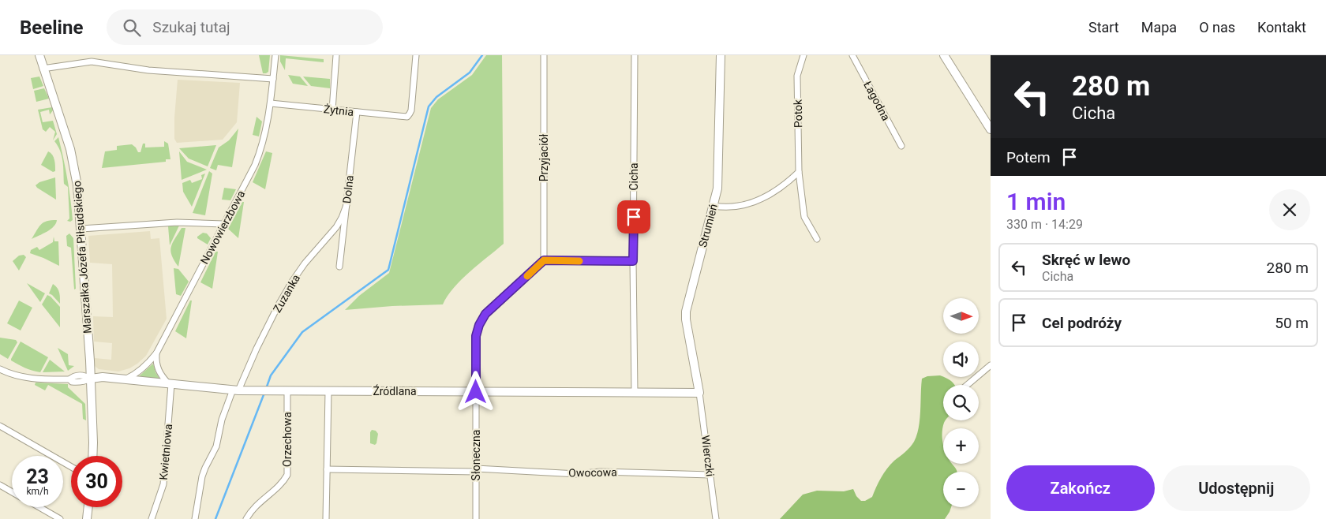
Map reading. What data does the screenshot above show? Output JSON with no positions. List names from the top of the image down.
{
  "streets": {
    "street": [
      "Łagodna",
      "Żytnia",
      "Potok",
      "Przyjaciół",
      "Cicha",
      "Dolna",
      "Strumień",
      "Nowowierzbowa",
      "Marszałka Józefa Piłsudskiego",
      "Zuzanka",
      "Źródlana",
      "Orzechowa",
      "Kwietniowa",
      "Słoneczna",
      "Wierczki",
      "Owocowa"
    ]
  },
  "crossings": [
    ["Żytnia", "Dolna"],
    ["Żytnia", "Nowowierzbowa"],
    ["Cicha", "Źródlana"],
    ["Dolna", "Zuzanka"],
    ["Strumień", "Źródlana"],
    ["Strumień", "Wierczki"],
    ["Nowowierzbowa", "Źródlana"],
    ["Marszałka Józefa Piłsudskiego", "Źródlana"],
    ["Zuzanka", "Źródlana"],
    ["Źródlana", "Orzechowa"],
    ["Źródlana", "Kwietniowa"],
    ["Źródlana", "Słoneczna"],
    ["Źródlana", "Wierczki"],
    ["Słoneczna", "Owocowa"],
    ["Wierczki", "Owocowa"]
  ],
  "north": "right",
  "page": {
    "header": "Beeline",
    "search": "Szukaj tutaj",
    "nav": [
      "Start",
      "Mapa",
      "O nas",
      "Kontakt"
    ],
    "turn": ["280 m", "Cicha"],
    "then": "Potem",
    "heading": ["1 min", "330 m · 14:29"],
    "list": [
      {
        "name": "Skręć w lewo",
        "note": "Cicha",
        "value": "280 m"
      },
      {
        "name": "Cel podróży",
        "value": "50 m"
      }
    ],
    "map_buttons": ["+", "−"],
    "speed": "23 km/h",
    "limit": "30",
    "buttons": ["Zakończ", "Udostępnij"]
  }
}
